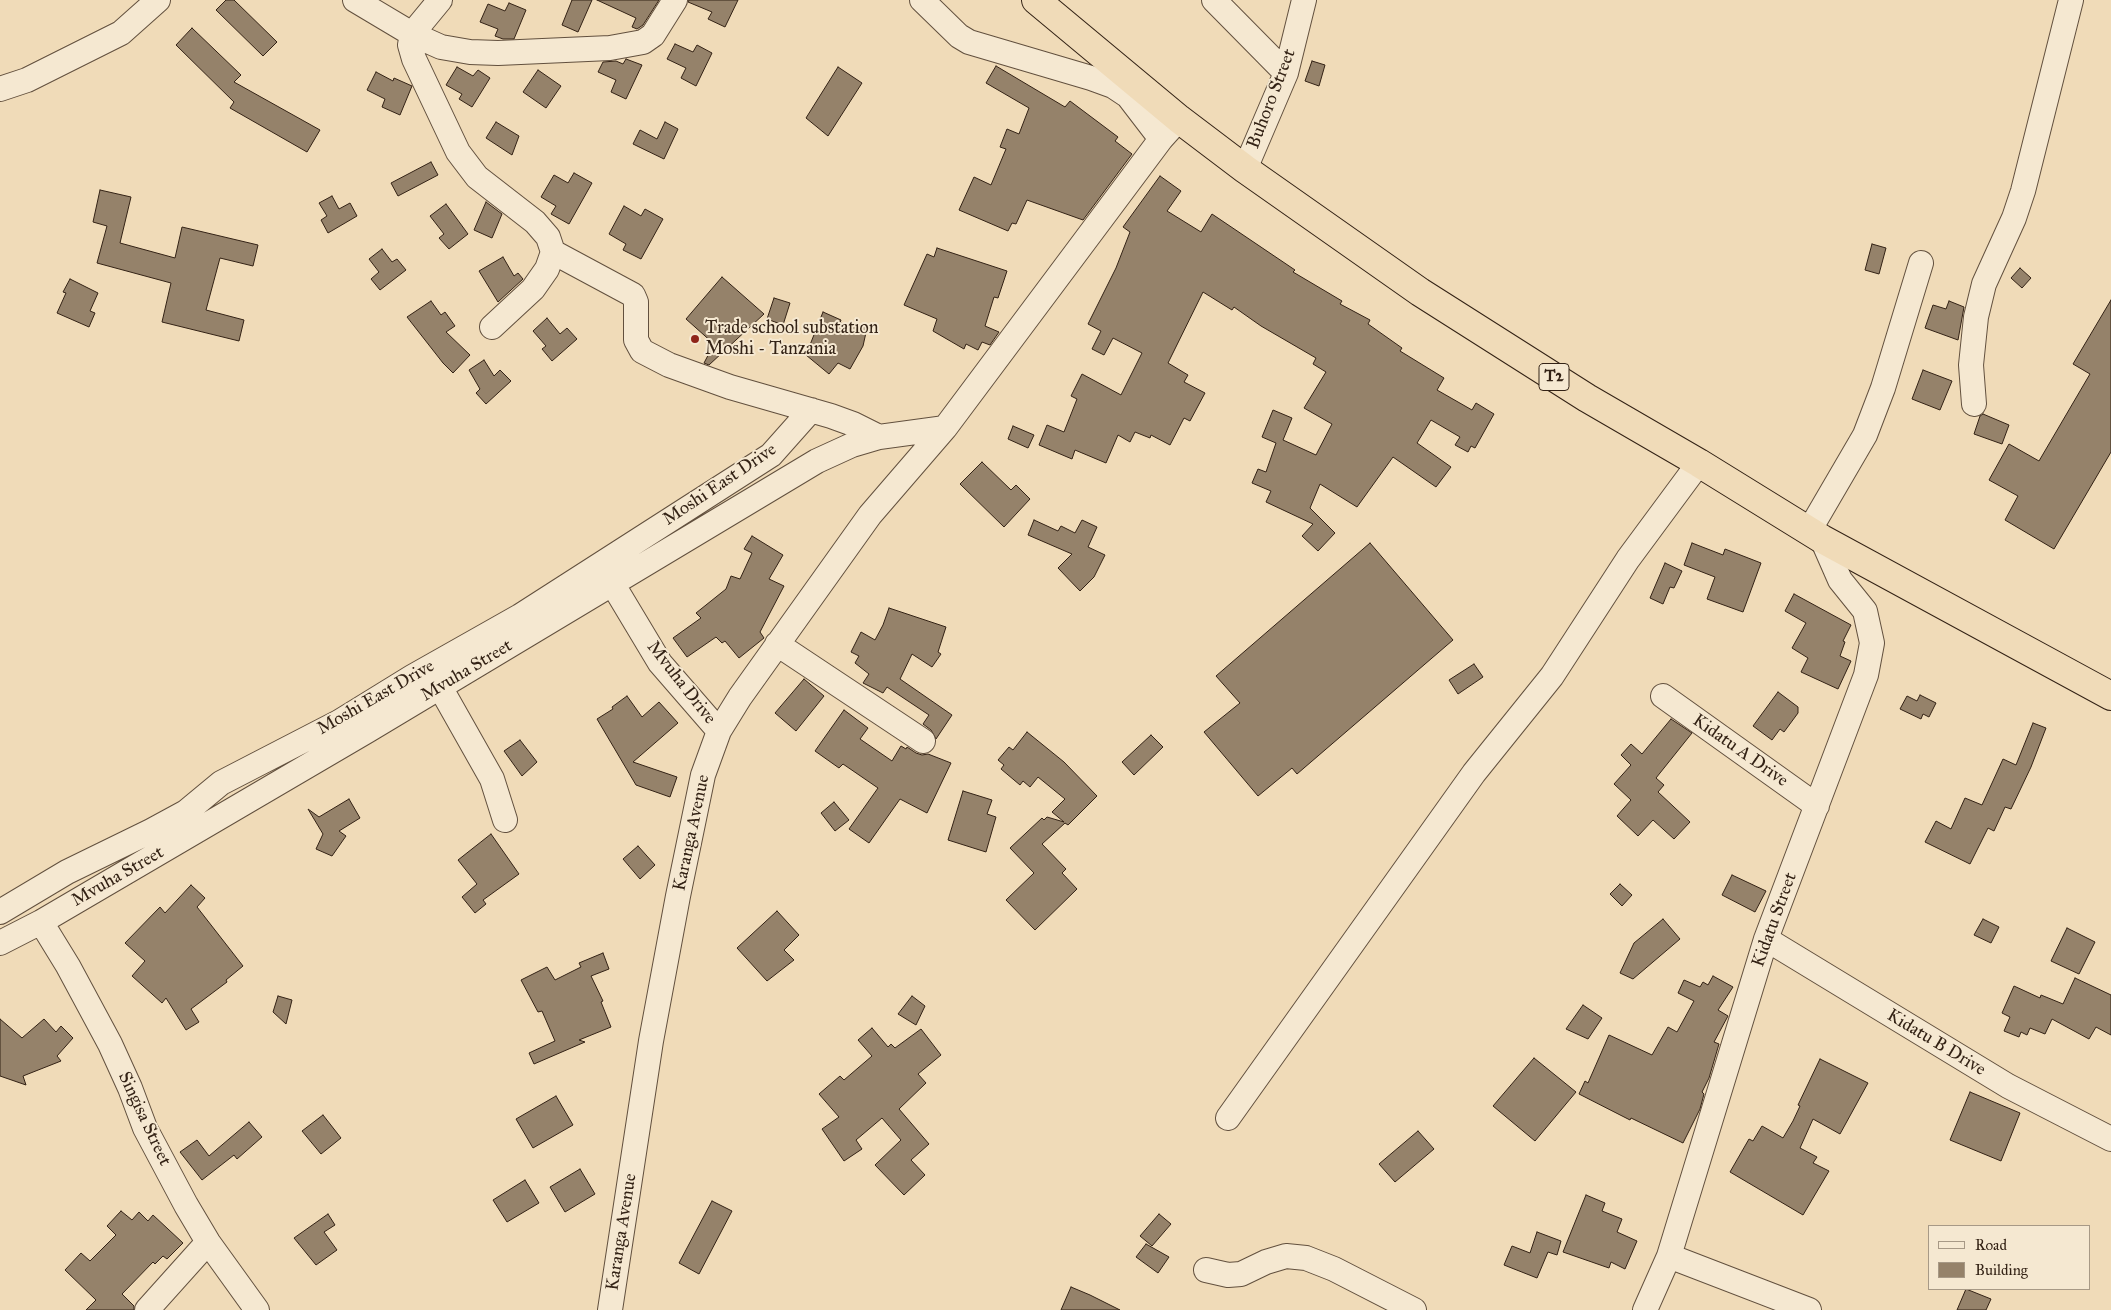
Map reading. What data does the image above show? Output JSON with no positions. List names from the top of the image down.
{
  "streets": {
    "highway": ["T2"],
    "street": [
      "Buhoro Street",
      "Moshi East Drive",
      "Mvuha Street",
      "Mvuha Drive",
      "Kidatu A Drive",
      "Karanga Avenue",
      "Kidatu Street",
      "Kidatu B Drive",
      "Singisa Street"
    ]
  },
  "crossings": [
    ["Buhoro Street", "T2"],
    ["T2", "Karanga Avenue"],
    ["T2", "Kidatu Street"],
    ["Mvuha Street", "Mvuha Drive"],
    ["Mvuha Street", "Karanga Avenue"],
    ["Mvuha Street", "Singisa Street"],
    ["Mvuha Drive", "Karanga Avenue"],
    ["Kidatu A Drive", "Kidatu Street"],
    ["Kidatu Street", "Kidatu B Drive"]
  ],
  "places": ["Trade school substation Moshi - Tanzania"],
  "legend": ["Road", "Building"]
}
